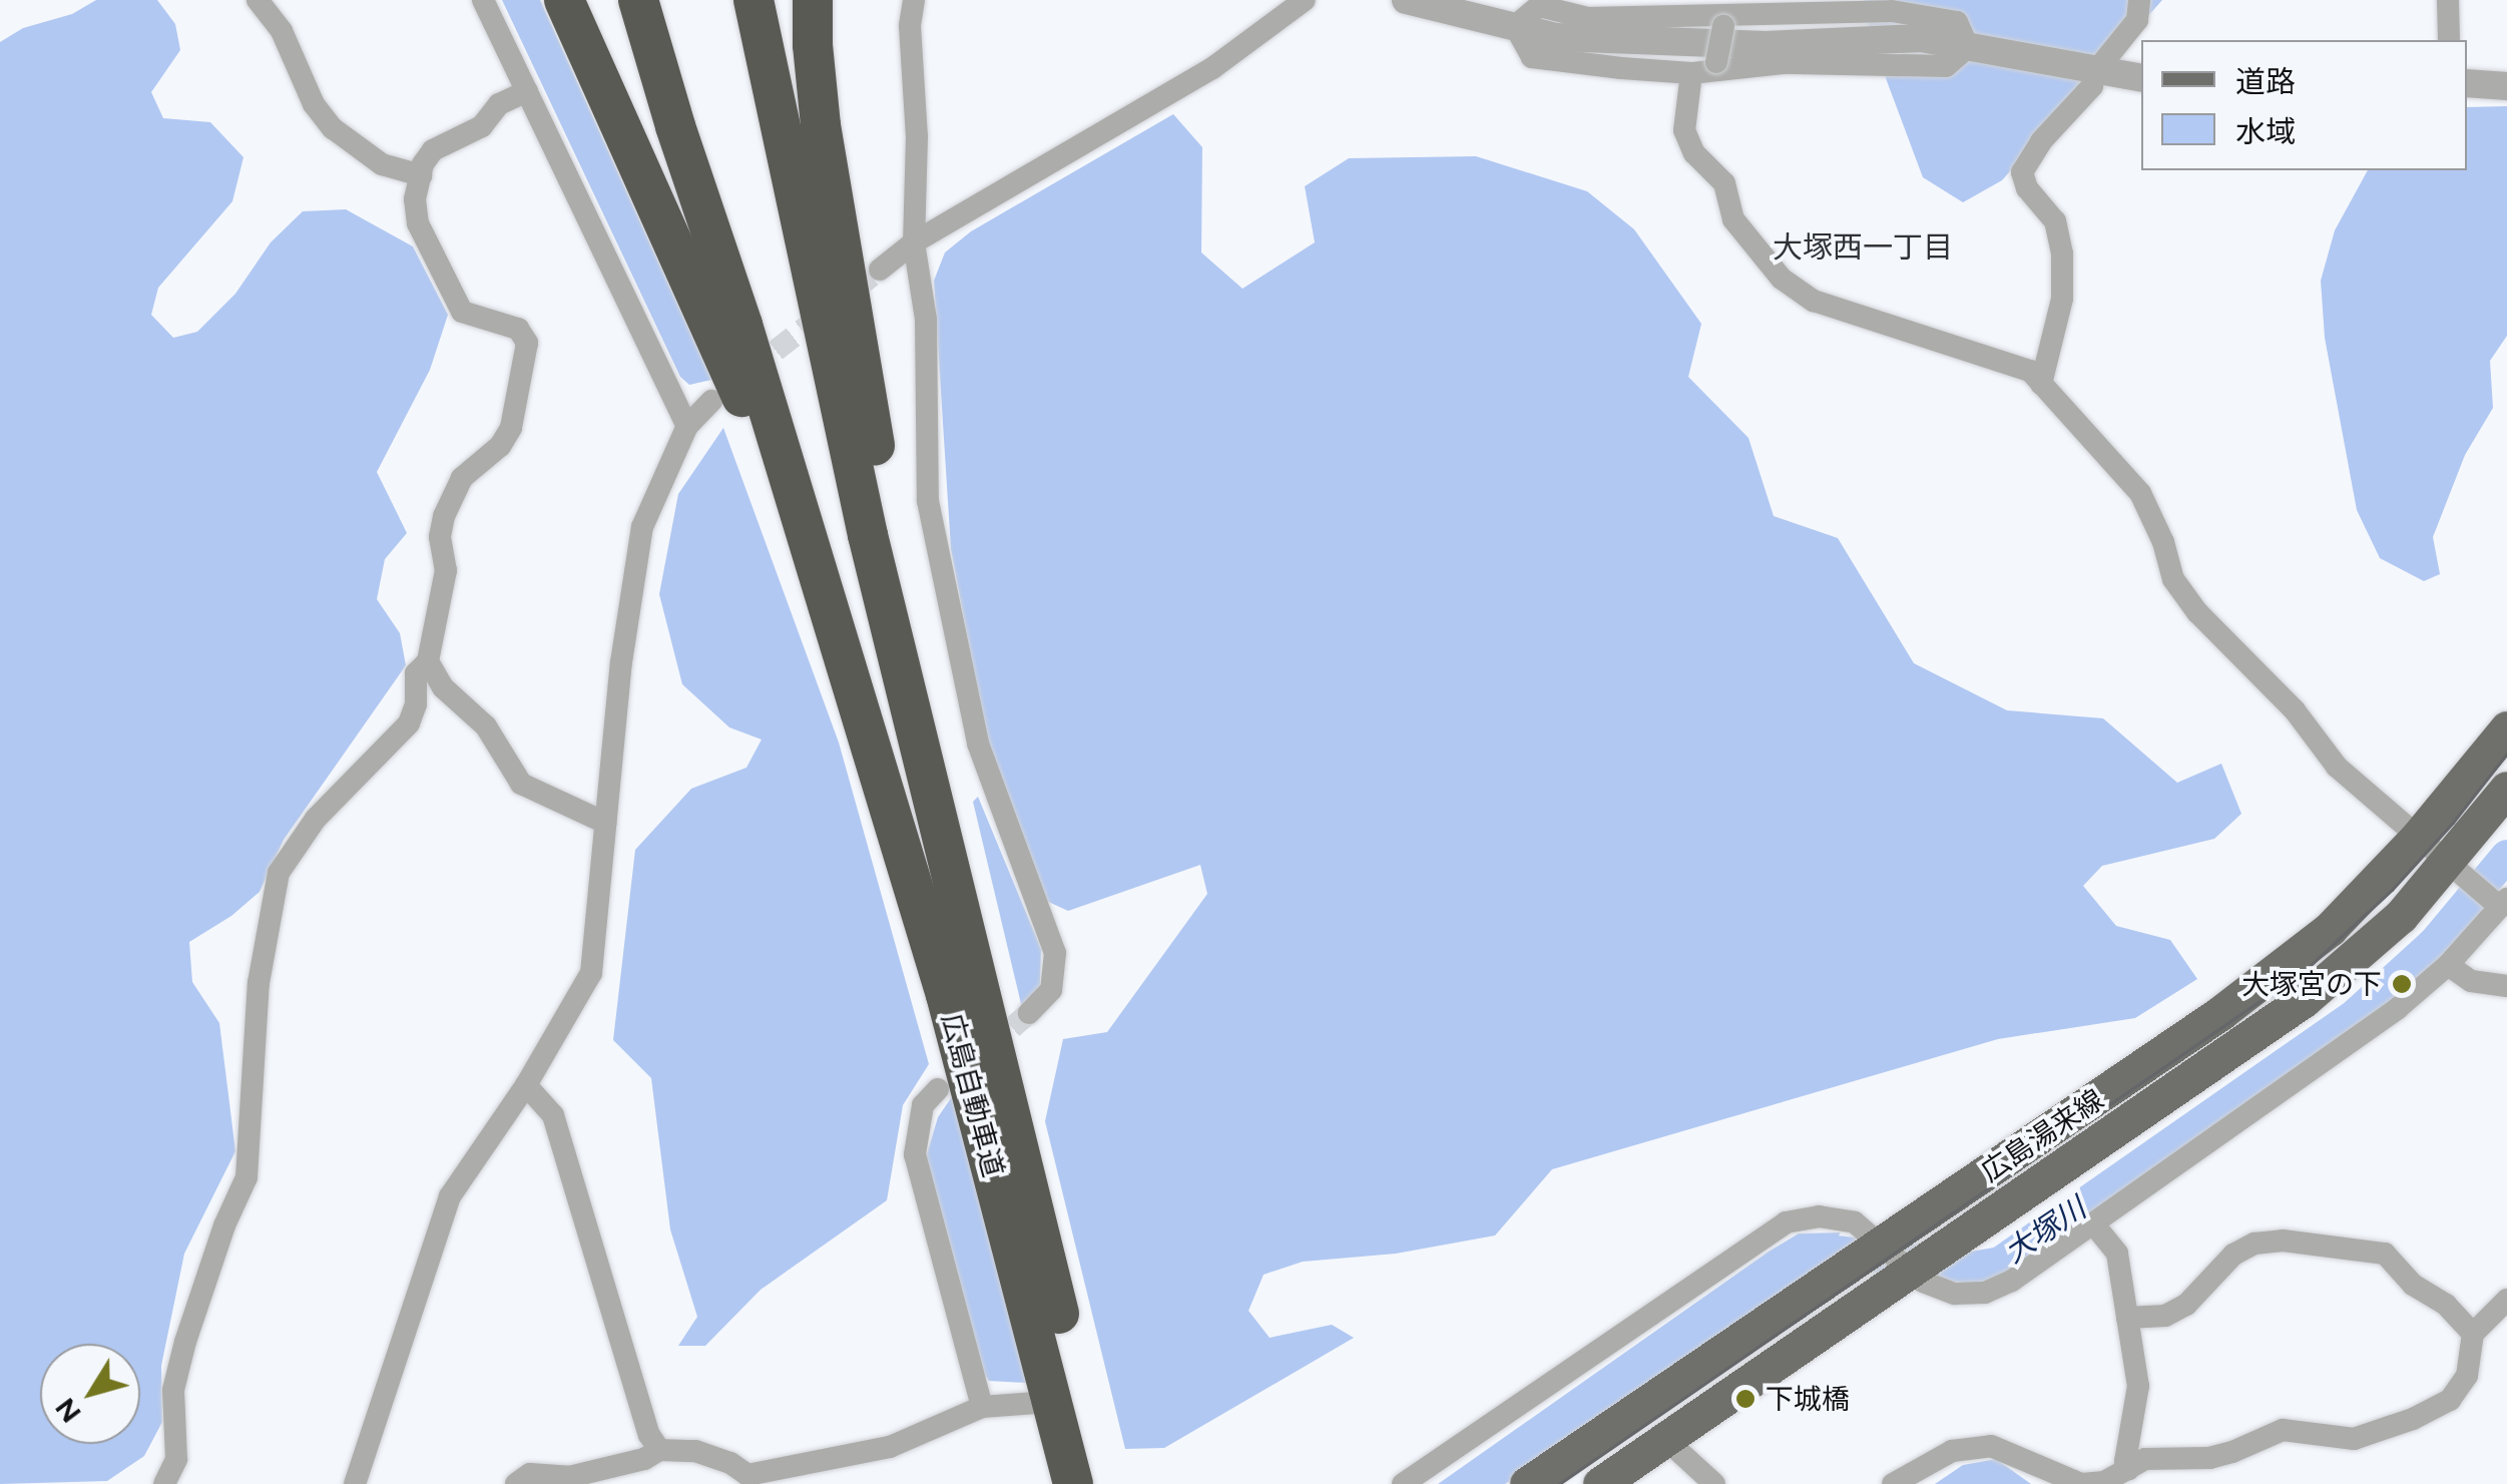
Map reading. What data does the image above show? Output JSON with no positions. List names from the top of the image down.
{
  "streets": {
    "highway": ["広島自動車道"],
    "main road": ["広島湯来線"]
  },
  "districts": ["大塚西一丁目"],
  "water": ["大塚川"],
  "places": ["大塚宮の下", "下城橋"],
  "legend": ["道路", "水域"],
  "north": "bottom left"
}
